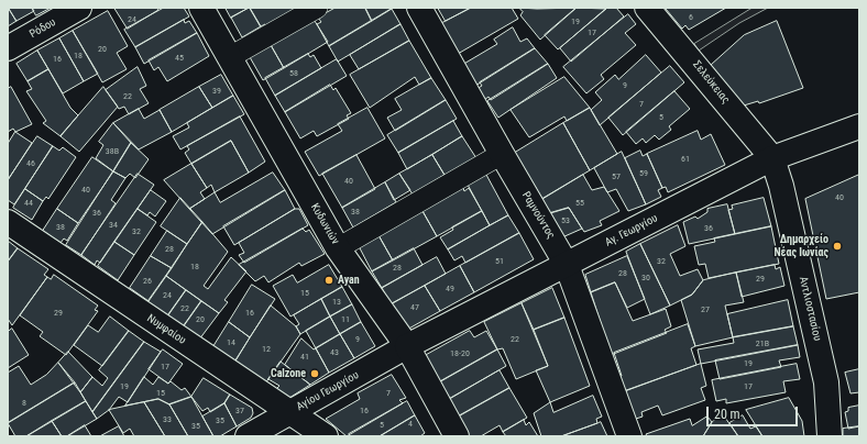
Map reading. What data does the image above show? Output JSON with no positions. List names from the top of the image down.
{
  "streets": {
    "street": [
      "Ρόδου",
      "Σελεύκειας",
      "Ραμνούντος",
      "Κυδωνιών",
      "Αγ. Γεωργίου",
      "Αντλιοστασίου",
      "Νυμφαίου",
      "Αγίου Γεωργίου"
    ]
  },
  "crossings": [
    ["Σελεύκειας", "Αγ. Γεωργίου"],
    ["Σελεύκειας", "Αντλιοστασίου"],
    ["Ραμνούντος", "Αγ. Γεωργίου"],
    ["Κυδωνιών", "Αγ. Γεωργίου"],
    ["Κυδωνιών", "Αγίου Γεωργίου"],
    ["Αγ. Γεωργίου", "Αντλιοστασίου"],
    ["Αγ. Γεωργίου", "Αγίου Γεωργίου"],
    ["Νυμφαίου", "Αγίου Γεωργίου"]
  ],
  "places": ["Δημαρχείο Νέας Ιωνίας", "Ayan", "Calzone"],
  "house_numbers": [
    "6",
    "24",
    "19",
    "17",
    "20",
    "18",
    "45",
    "16",
    "58",
    "9",
    "39",
    "22",
    "7",
    "5",
    "38Β",
    "61",
    "46",
    "59",
    "57",
    "40",
    "40",
    "40",
    "44",
    "55",
    "38",
    "36",
    "53",
    "34",
    "38",
    "36",
    "32",
    "28",
    "51",
    "32",
    "18",
    "28",
    "28",
    "30",
    "29",
    "26",
    "49",
    "15",
    "24",
    "13",
    "47",
    "22",
    "27",
    "29",
    "16",
    "20",
    "11",
    "9",
    "22",
    "14",
    "21Β",
    "12",
    "43",
    "18-20",
    "41",
    "19",
    "17",
    "19",
    "17",
    "15",
    "7",
    "8",
    "37",
    "16",
    "33",
    "35",
    "4",
    "5",
    "35"
  ],
  "scale_bar": "20 m"
}
